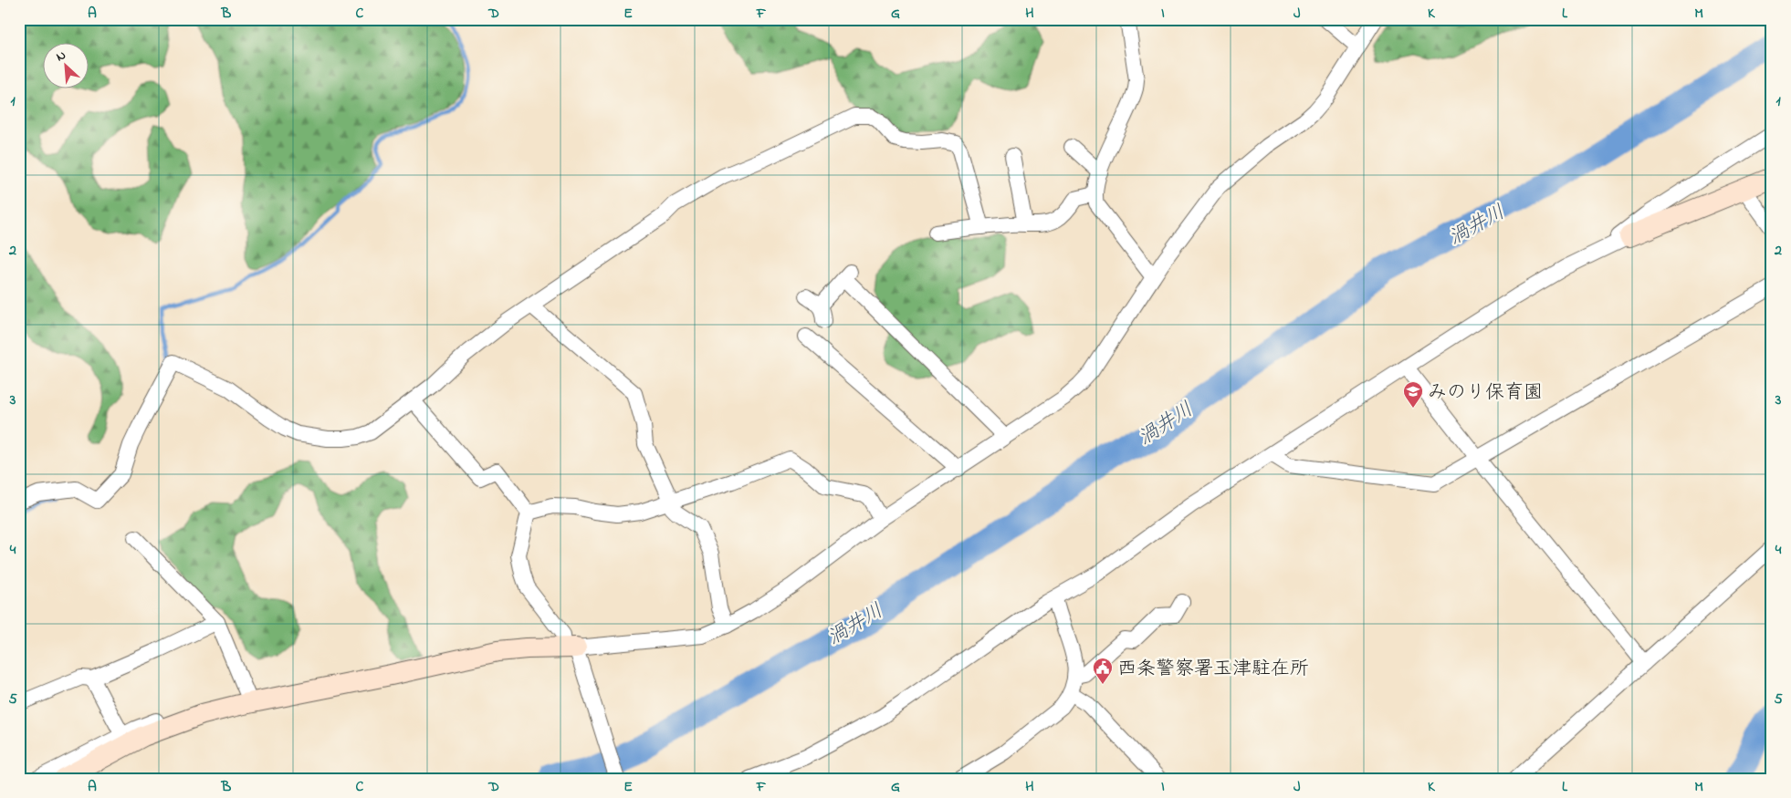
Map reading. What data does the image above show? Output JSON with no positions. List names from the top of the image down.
{
  "water": ["渦井川"],
  "places": {
    "school or university": ["みのり保育園"],
    "public building": ["西条警察署玉津駐在所"]
  },
  "north": "top left",
  "grid": {
    "columns": [
      "A",
      "B",
      "C",
      "D",
      "E",
      "F",
      "G",
      "H",
      "I",
      "J",
      "K",
      "L",
      "M"
    ],
    "rows": [
      "1",
      "2",
      "3",
      "4",
      "5"
    ]
  }
}
